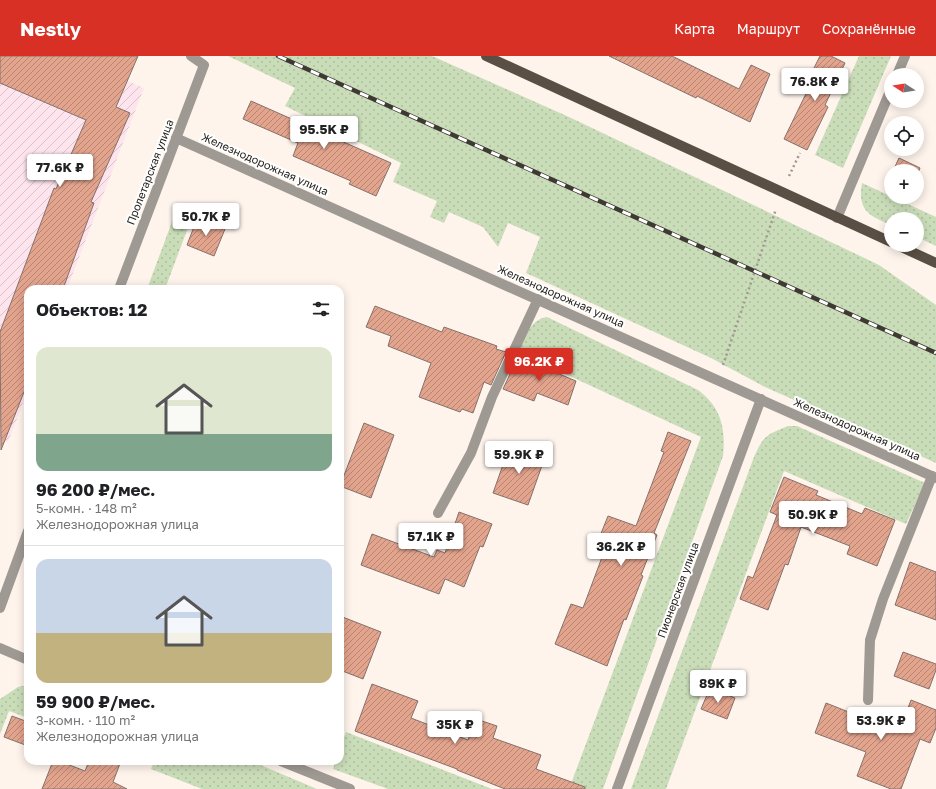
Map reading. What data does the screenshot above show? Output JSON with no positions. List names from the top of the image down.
{
  "streets": {
    "street": ["Железнодорожная улица", "Пролетарская улица", "Пионерская улица"]
  },
  "crossings": [
    ["Железнодорожная улица", "Пролетарская улица"],
    ["Железнодорожная улица", "Пионерская улица"]
  ],
  "north": "left",
  "page": {
    "header": "Nestly",
    "nav": ["Карта", "Маршрут", "Сохранённые"],
    "map_buttons": ["+", "−"],
    "price": [
      "76.8K ₽",
      "95.5K ₽",
      "77.6K ₽",
      "50.7K ₽",
      "96.2K ₽",
      "59.9K ₽",
      "50.9K ₽",
      "57.1K ₽",
      "36.2K ₽",
      "89K ₽",
      "53.9K ₽",
      "35K ₽"
    ],
    "heading": "Объектов: 12",
    "list": [
      {
        "name": "96 200 ₽/мес.",
        "note": "5-комн. · 148 m² · Железнодорожная улица"
      },
      {
        "name": "59 900 ₽/мес.",
        "note": "3-комн. · 110 m² · Железнодорожная улица"
      }
    ]
  }
}
